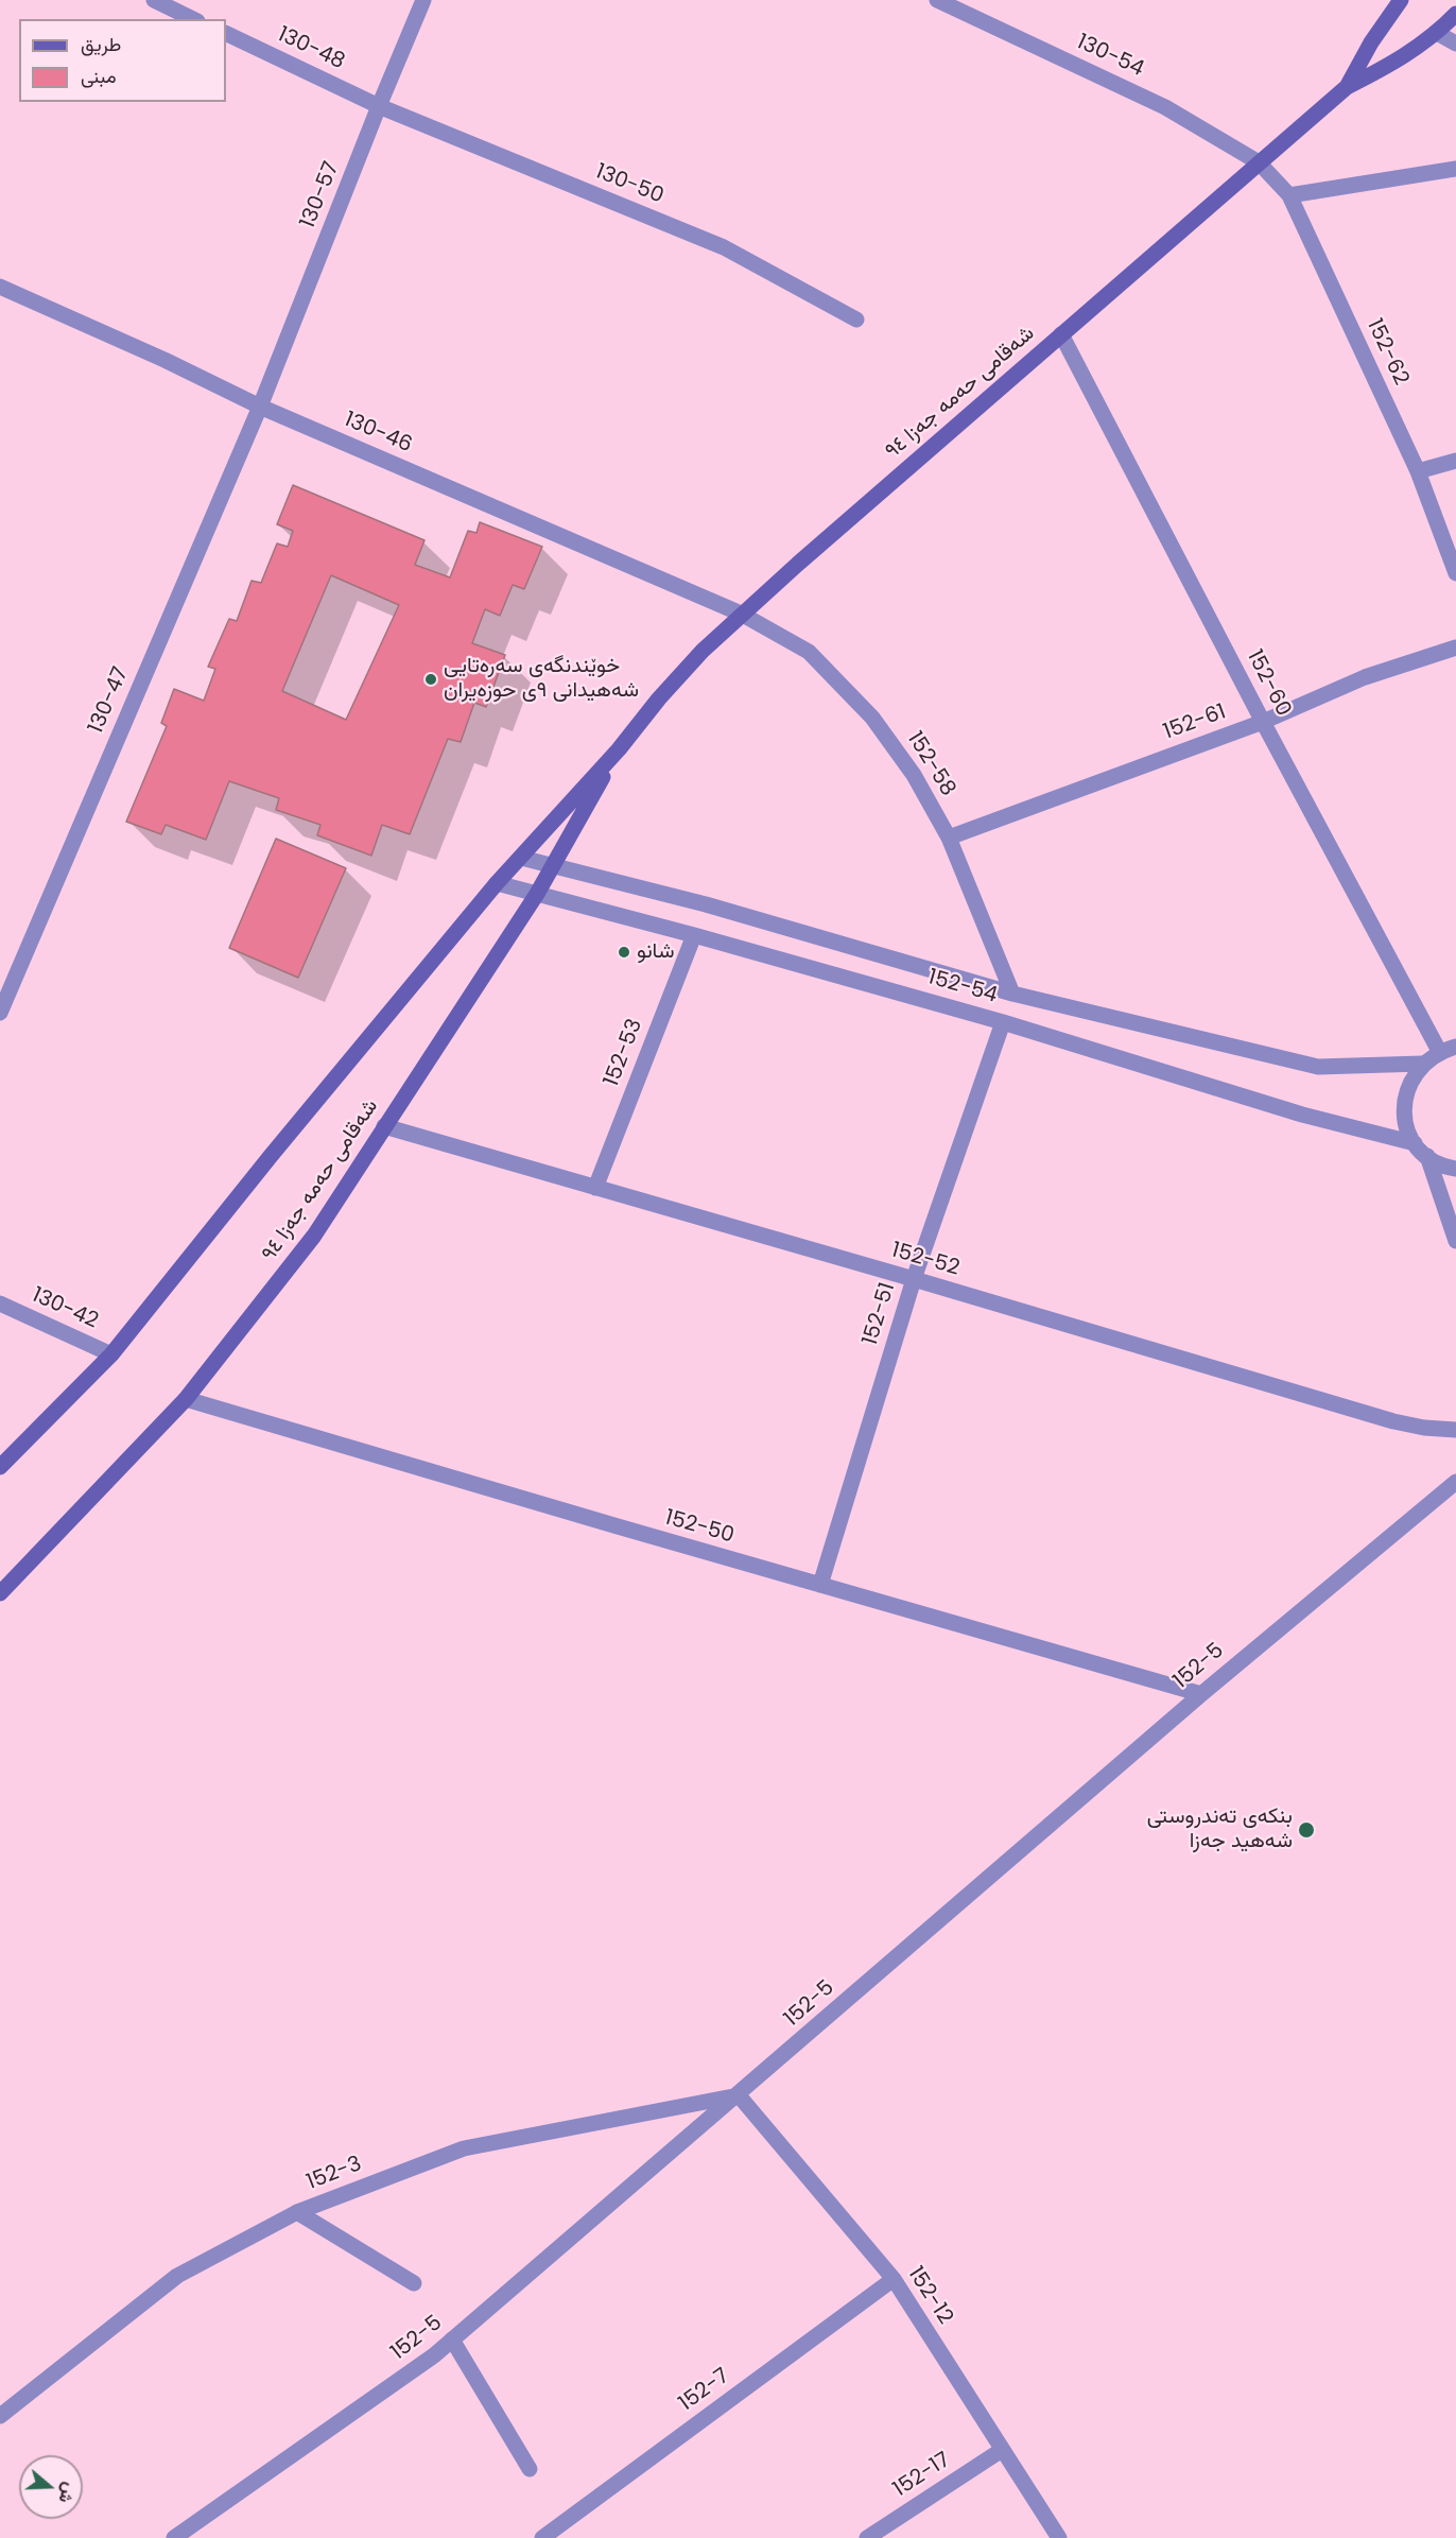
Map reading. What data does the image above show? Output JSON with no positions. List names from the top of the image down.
{
  "streets": {
    "main road": ["شەقامی حەمە جەزا ٩٤"],
    "street": [
      "130-48",
      "130-54",
      "130-50",
      "130-57",
      "152-62",
      "130-46",
      "152-60",
      "130-47",
      "152-61",
      "152-58",
      "152-54",
      "152-53",
      "152-52",
      "130-42",
      "152-51",
      "152-50",
      "152-5",
      "152-3",
      "152-12",
      "152-7",
      "152-17"
    ]
  },
  "crossings": [
    ["130-48", "130-50"],
    ["130-48", "130-57"],
    ["130-54", "152-62"],
    ["130-54", "شەقامی حەمە جەزا ٩٤"],
    ["130-50", "130-57"],
    ["130-57", "130-46"],
    ["130-57", "130-47"],
    ["152-62", "شەقامی حەمە جەزا ٩٤"],
    ["شەقامی حەمە جەزا ٩٤", "130-46"],
    ["شەقامی حەمە جەزا ٩٤", "152-60"],
    ["شەقامی حەمە جەزا ٩٤", "152-58"],
    ["شەقامی حەمە جەزا ٩٤", "152-54"],
    ["شەقامی حەمە جەزا ٩٤", "152-52"],
    ["شەقامی حەمە جەزا ٩٤", "130-42"],
    ["شەقامی حەمە جەزا ٩٤", "152-50"],
    ["130-46", "130-47"],
    ["130-46", "152-58"],
    ["152-60", "152-61"],
    ["152-61", "152-58"],
    ["152-58", "152-54"],
    ["152-54", "152-53"],
    ["152-54", "152-51"],
    ["152-53", "152-52"],
    ["152-52", "152-51"],
    ["152-51", "152-50"],
    ["152-50", "152-5"],
    ["152-5", "152-3"],
    ["152-5", "152-12"],
    ["152-3", "152-12"],
    ["152-12", "152-7"],
    ["152-12", "152-17"]
  ],
  "places": ["خوێندنگەی سەرەتایی شەهیدانی ٩ی حوزەیران", "شانو", "بنکەی تەندروستی شەهید جەزا"],
  "legend": ["طريق", "مبنى"],
  "north": "right"
}
